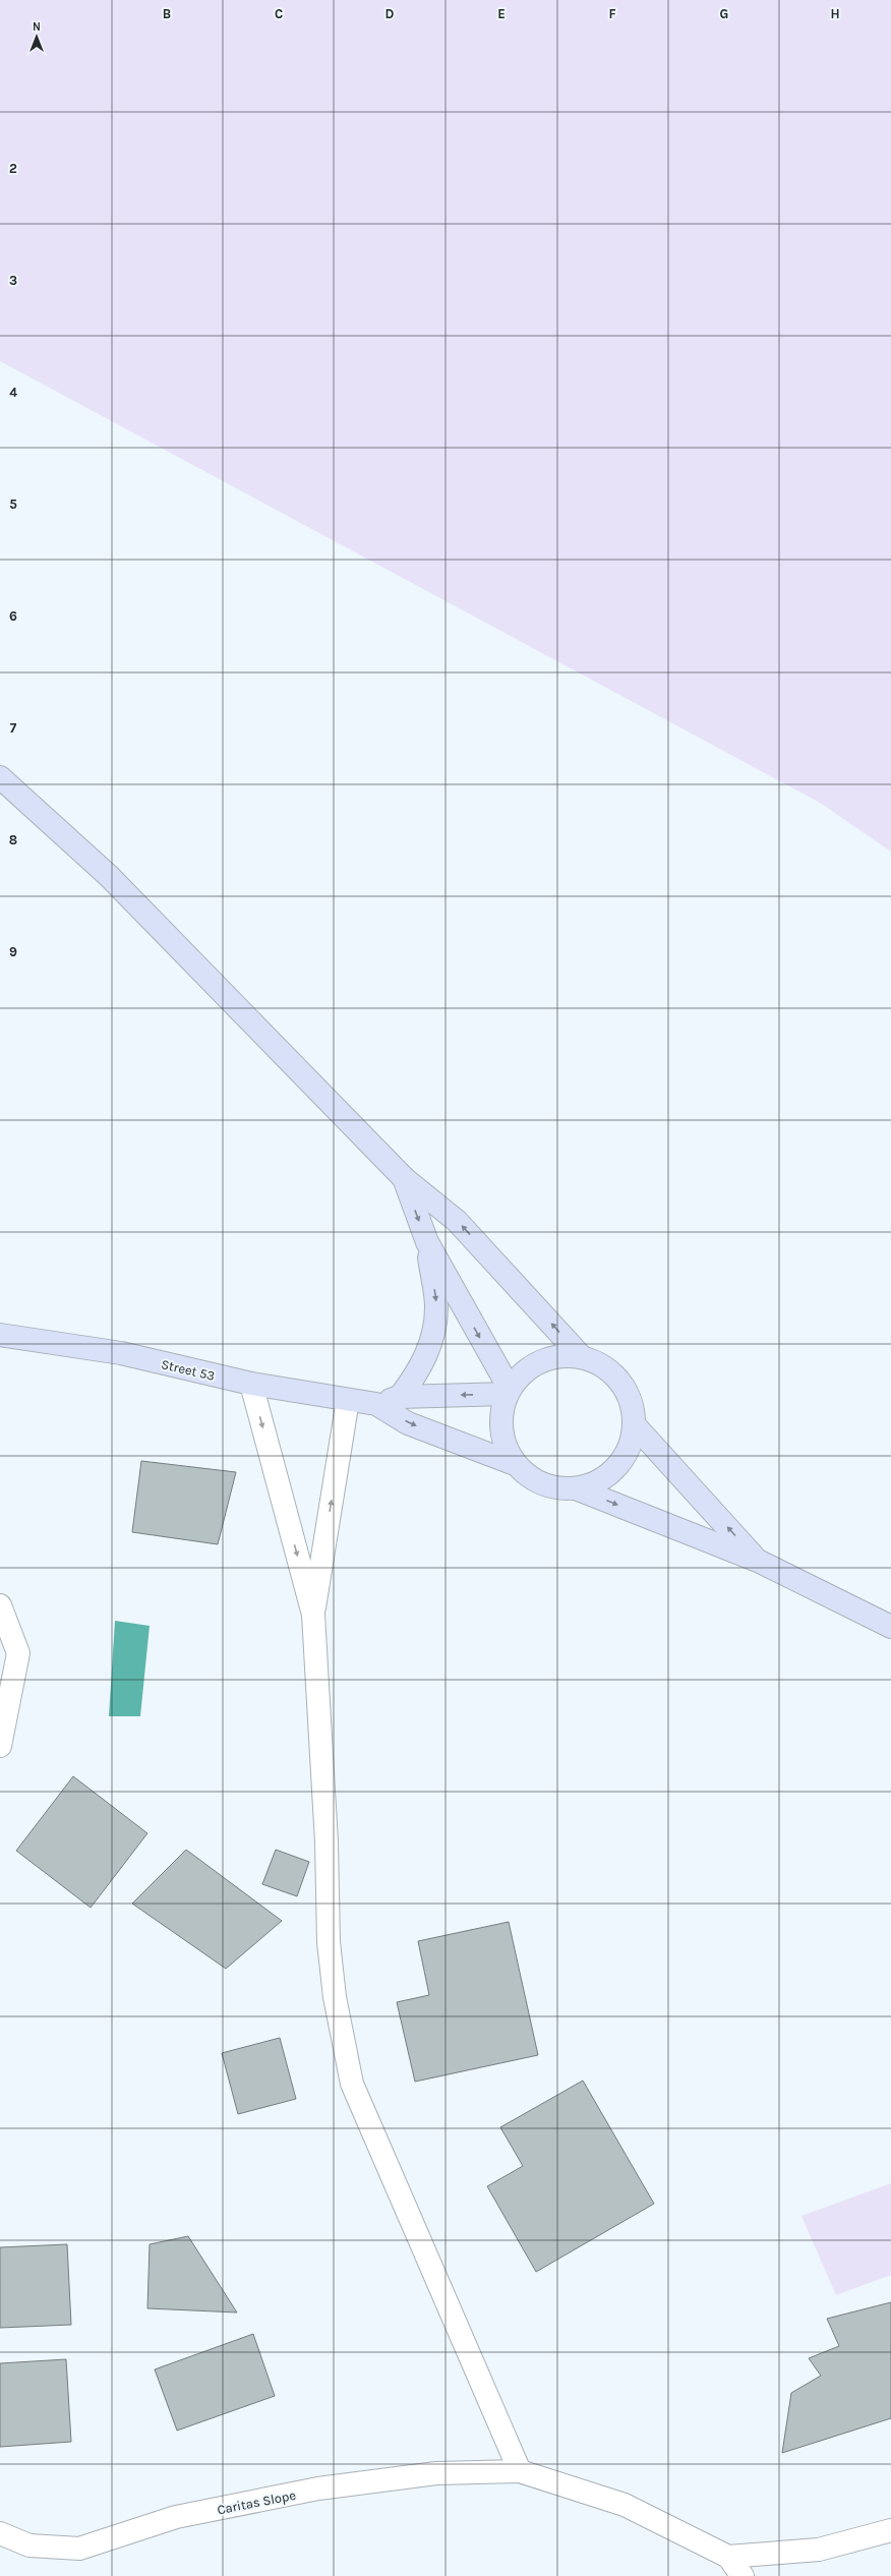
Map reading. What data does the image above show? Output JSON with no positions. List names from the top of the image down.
{
  "streets": {
    "street": ["Street 53", "Caritas Slope"]
  },
  "north": "top",
  "grid": {
    "columns": [
      "B",
      "C",
      "D",
      "E",
      "F",
      "G",
      "H"
    ],
    "rows": [
      "2",
      "3",
      "4",
      "5",
      "6",
      "7",
      "8",
      "9"
    ]
  }
}
